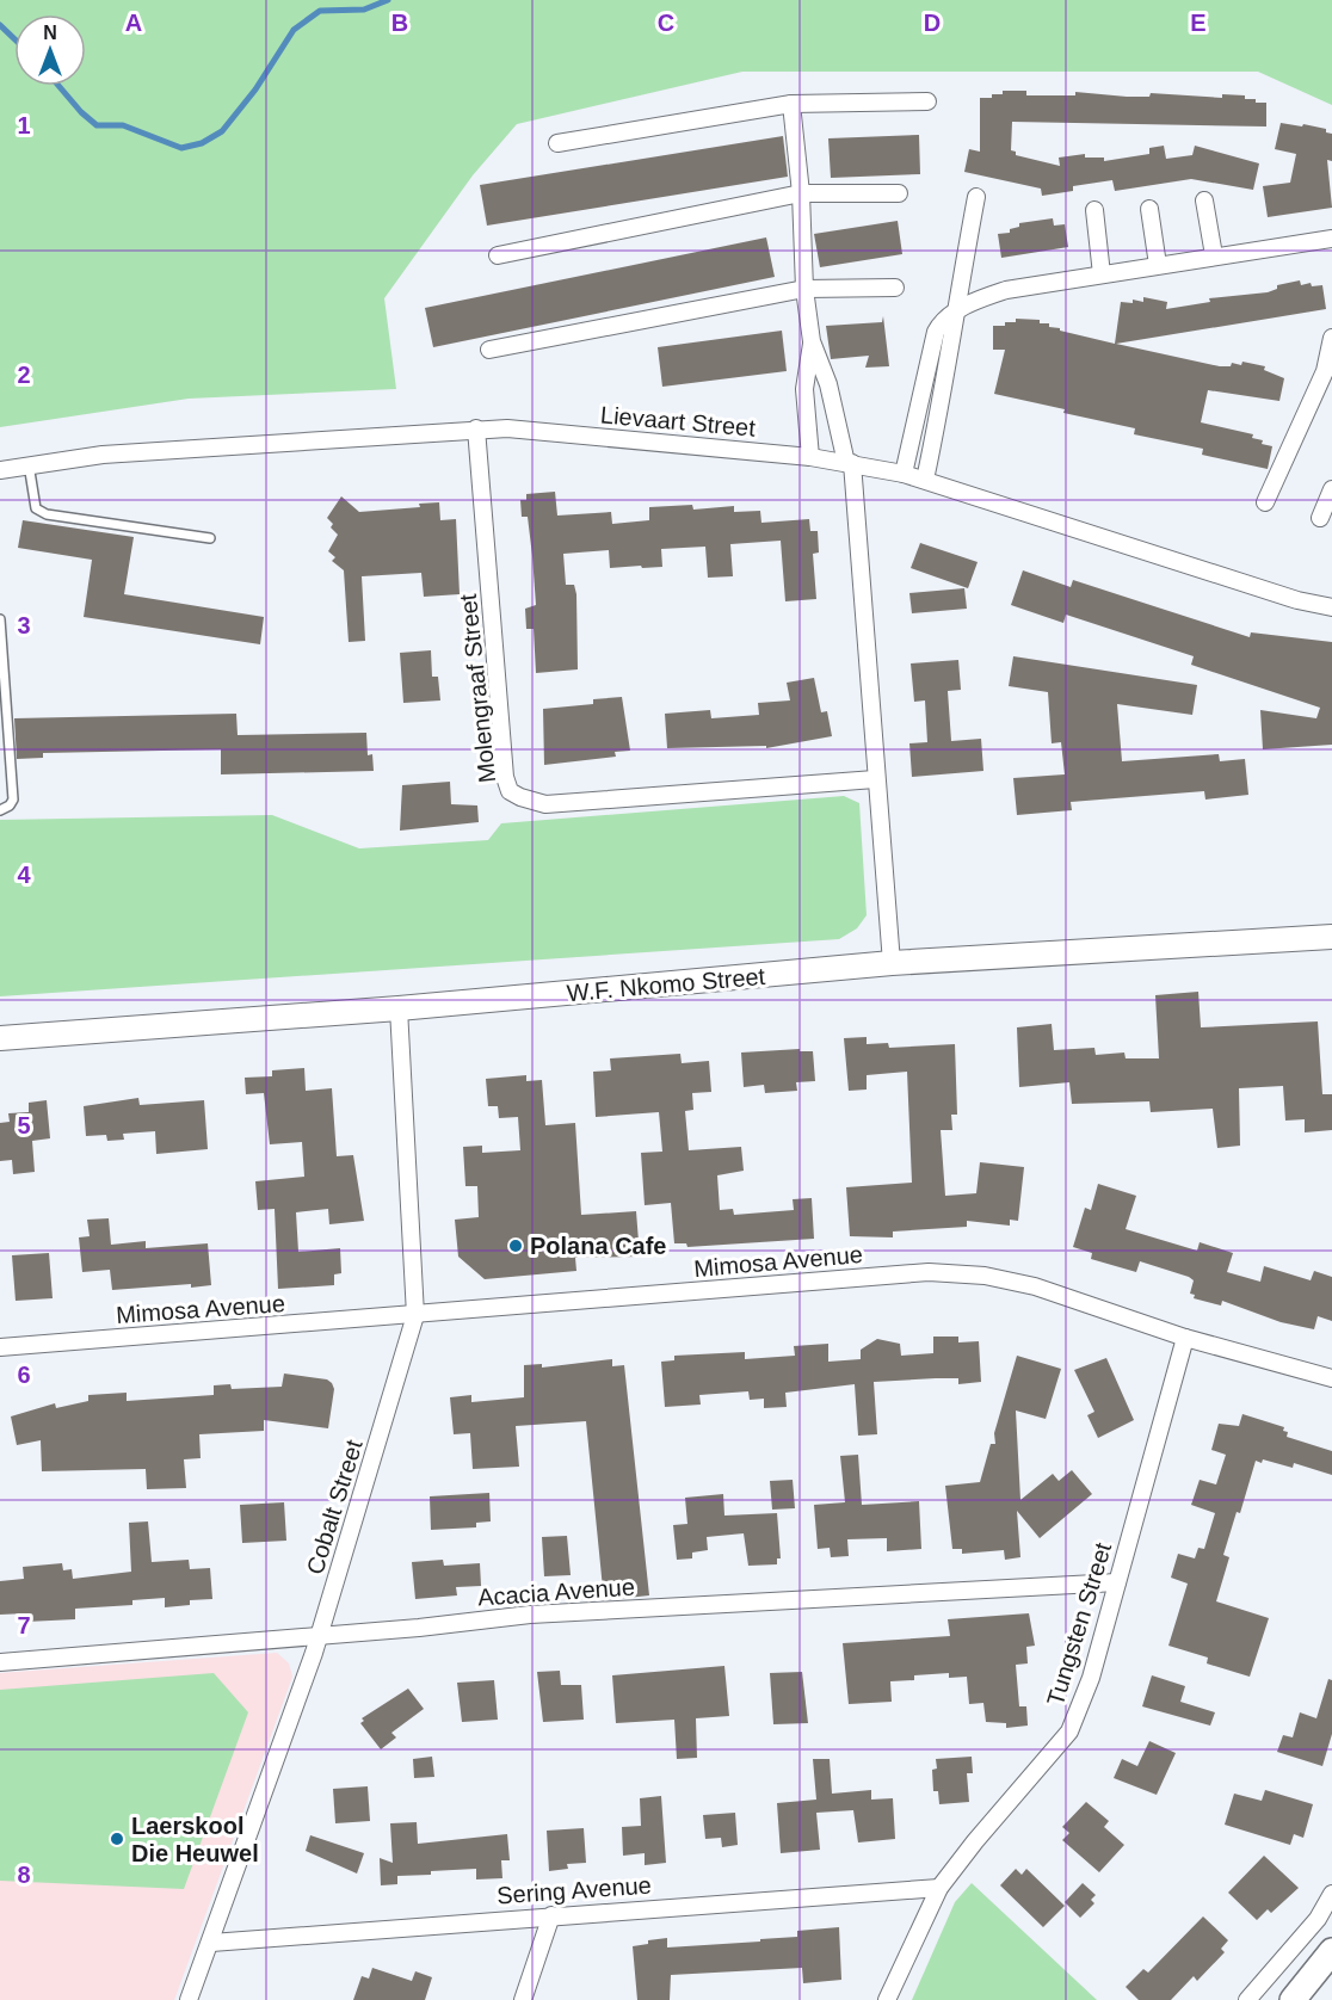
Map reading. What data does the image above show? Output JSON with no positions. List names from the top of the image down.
{
  "streets": {
    "main road": ["W.F. Nkomo Street"],
    "street": [
      "Lievaart Street",
      "Molengraaf Street",
      "Mimosa Avenue",
      "Cobalt Street",
      "Acacia Avenue",
      "Tungsten Street",
      "Sering Avenue"
    ]
  },
  "crossings": [
    ["Lievaart Street", "Molengraaf Street"],
    ["W.F. Nkomo Street", "Cobalt Street"],
    ["Mimosa Avenue", "Cobalt Street"],
    ["Mimosa Avenue", "Tungsten Street"],
    ["Cobalt Street", "Acacia Avenue"],
    ["Cobalt Street", "Sering Avenue"],
    ["Acacia Avenue", "Tungsten Street"],
    ["Tungsten Street", "Sering Avenue"]
  ],
  "places": ["Polana Cafe", "Laerskool Die Heuwel"],
  "north": "top",
  "grid": {
    "columns": [
      "A",
      "B",
      "C",
      "D",
      "E"
    ],
    "rows": [
      "1",
      "2",
      "3",
      "4",
      "5",
      "6",
      "7",
      "8"
    ]
  }
}
